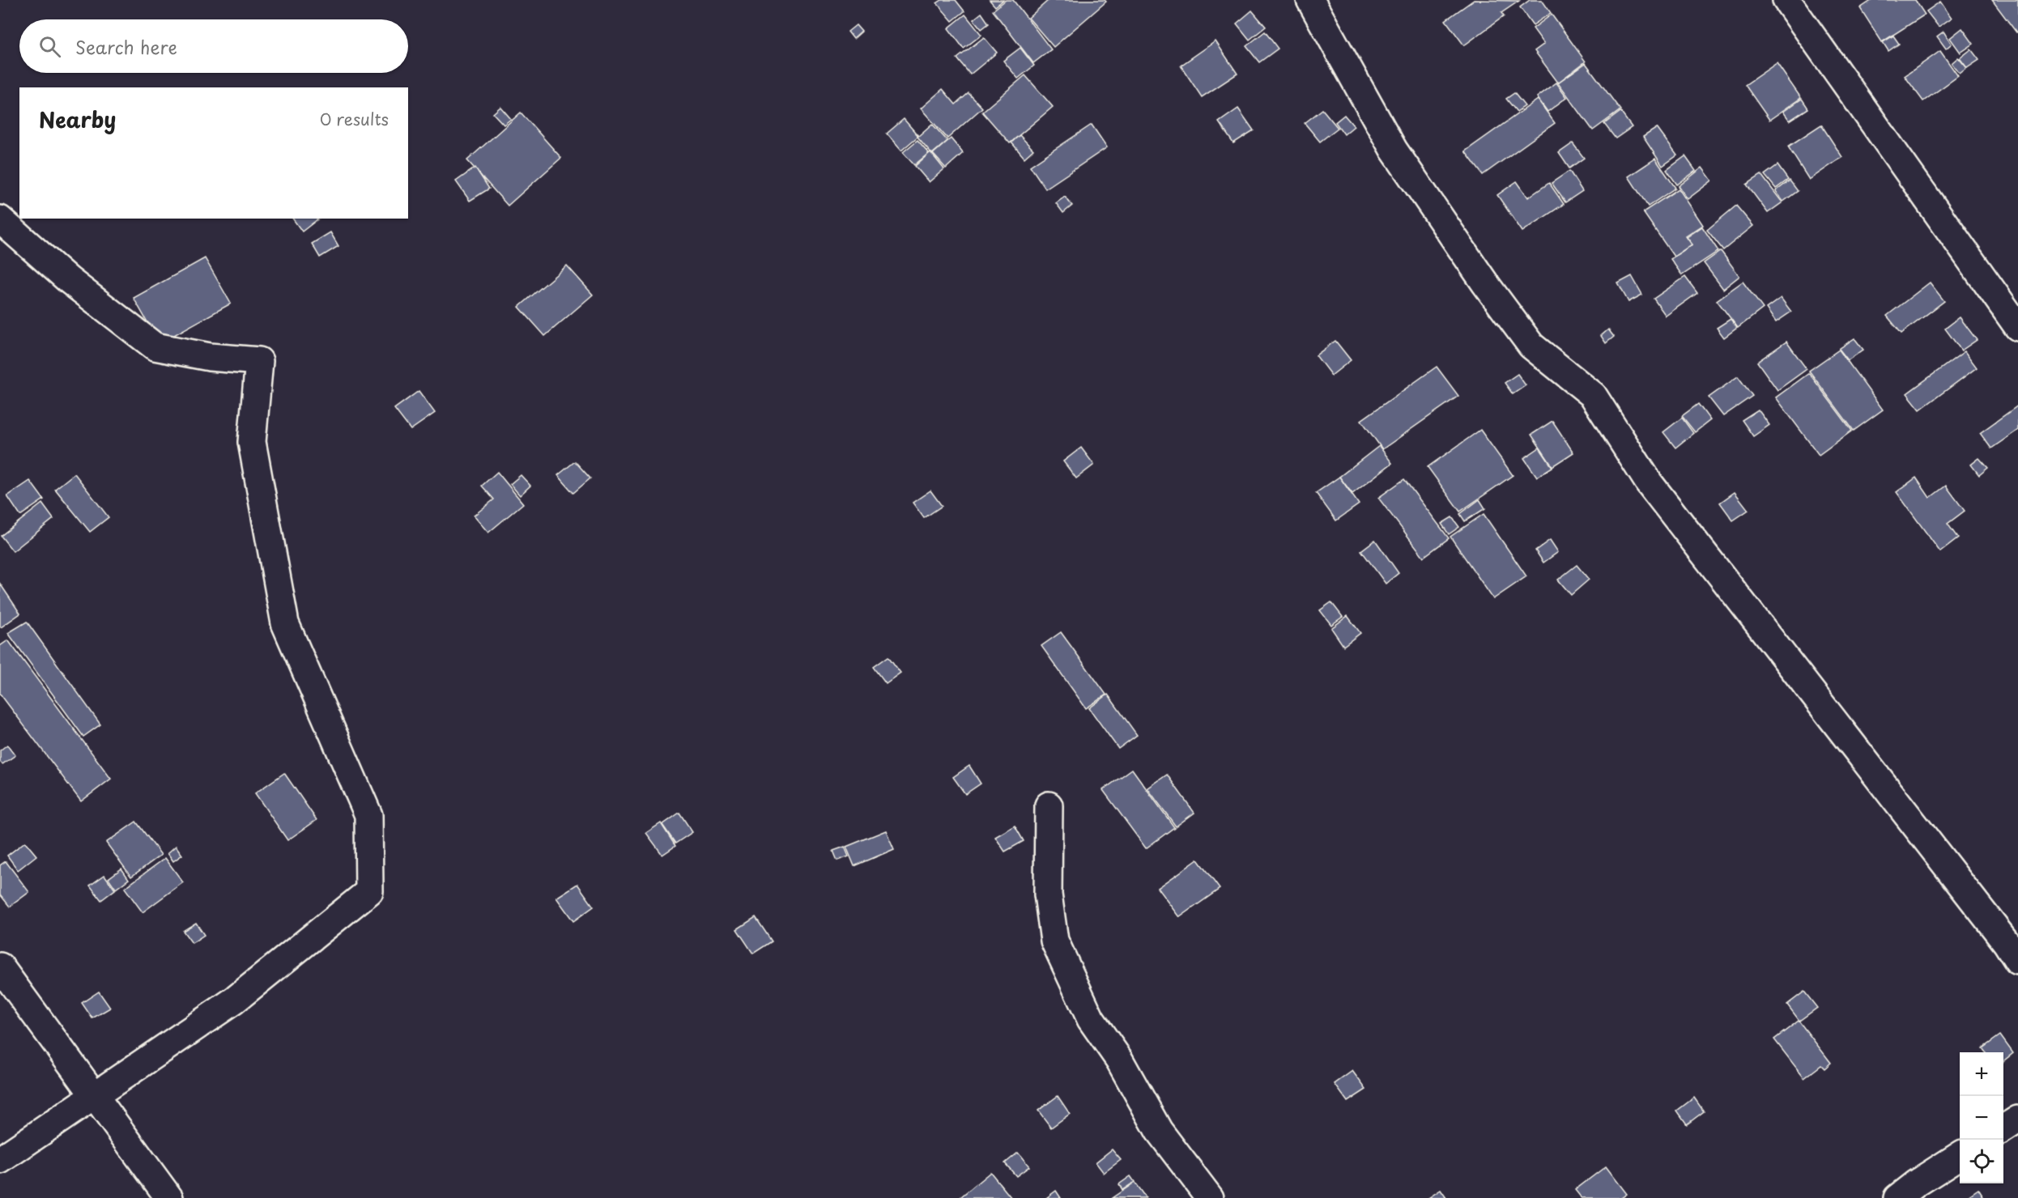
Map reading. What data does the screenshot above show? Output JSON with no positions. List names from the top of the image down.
{
  "page": {
    "search": "Search here",
    "heading": ["Nearby", "0 results"],
    "map_buttons": ["+", "−"]
  }
}
